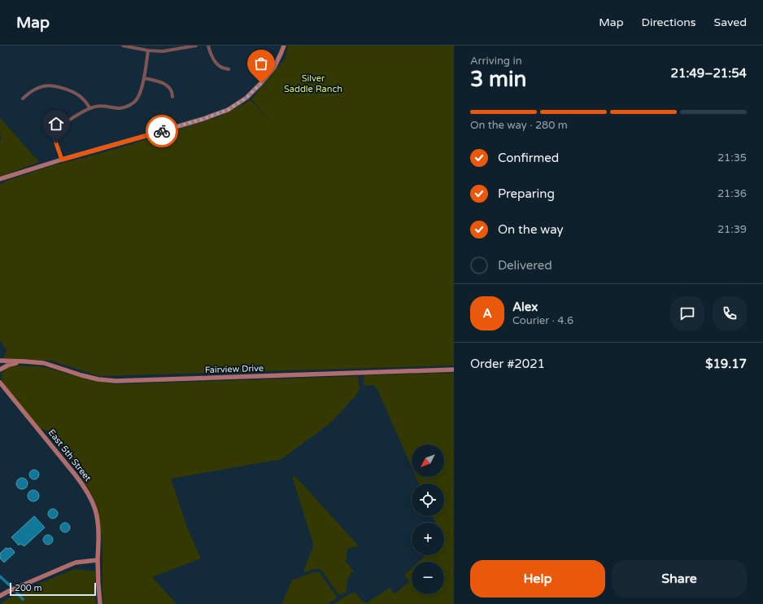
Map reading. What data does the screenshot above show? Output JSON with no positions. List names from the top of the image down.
{
  "streets": {
    "main road": ["Fairview Drive", "East 5th Street"]
  },
  "parks": ["Silver Saddle Ranch"],
  "scale_bar": "200 m",
  "north": "bottom left",
  "page": {
    "header": "Map",
    "nav": ["Map", "Directions", "Saved"],
    "heading": ["3 min", "Arriving in", "21:49–21:54"],
    "panel": [
      "Alex",
      "Courier · 4.6",
      "Order #2021",
      "$19.17"
    ],
    "bar": "On the way · 280 m",
    "list": [
      ["Confirmed", "21:35"],
      ["Preparing", "21:36"],
      ["On the way", "21:39"],
      "Delivered"
    ],
    "round": "A",
    "map_buttons": ["+", "−"],
    "buttons": ["Help", "Share"],
    "scale": "200 m"
  }
}
